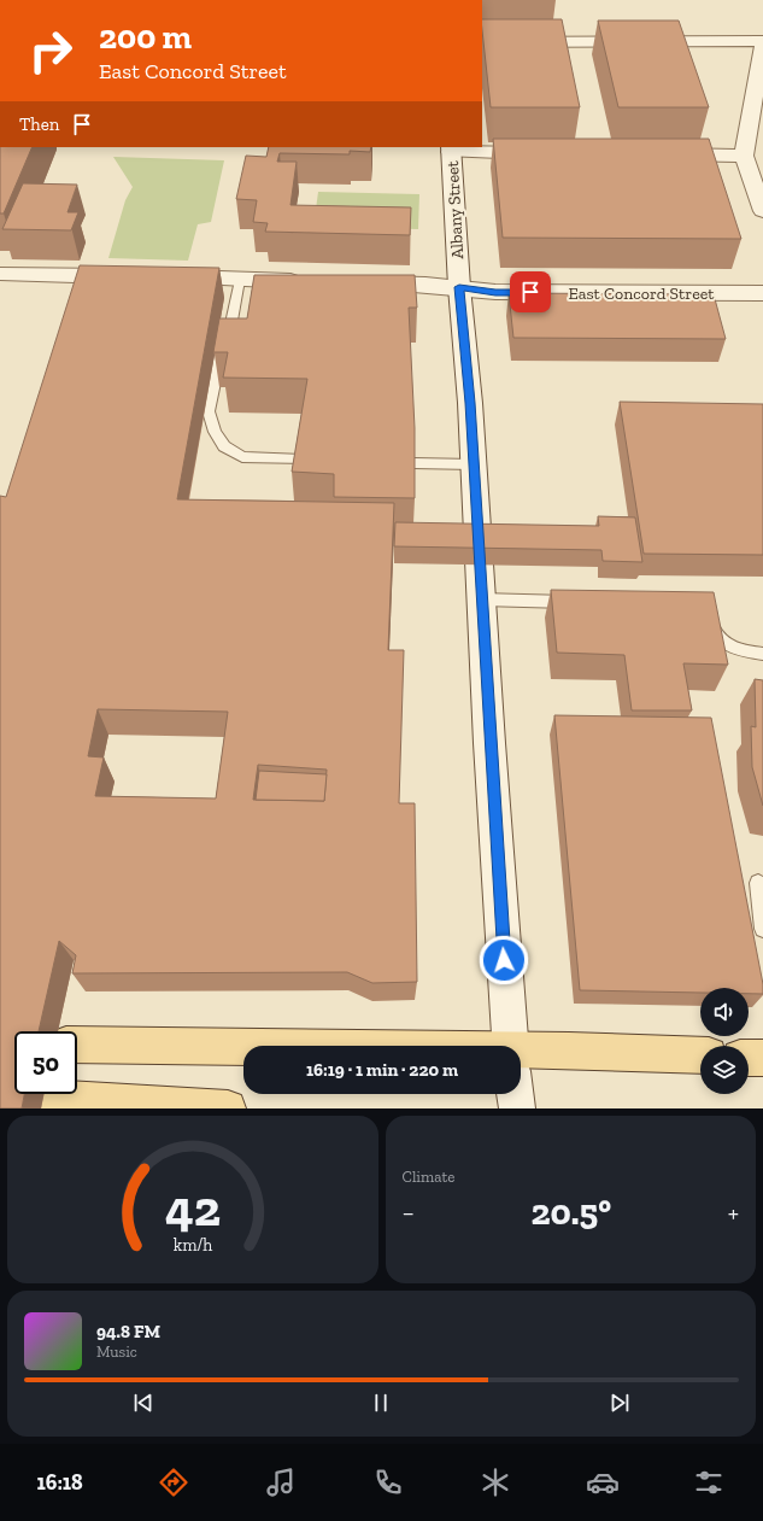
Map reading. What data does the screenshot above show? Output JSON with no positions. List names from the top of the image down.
{
  "streets": {
    "street": ["Albany Street", "East Concord Street"]
  },
  "crossings": [
    ["Albany Street", "East Concord Street"]
  ],
  "page": {
    "turn": ["200 m", "East Concord Street"],
    "then": "Then",
    "limit": "50",
    "trip": "16:19 · 1 min · 220 m",
    "tile": "Climate",
    "heat": ["−", "20.5°", "+"],
    "song": ["94.8 FM", "Music"],
    "tabs": "16:18",
    "gauge": ["42", "km/h"]
  }
}
